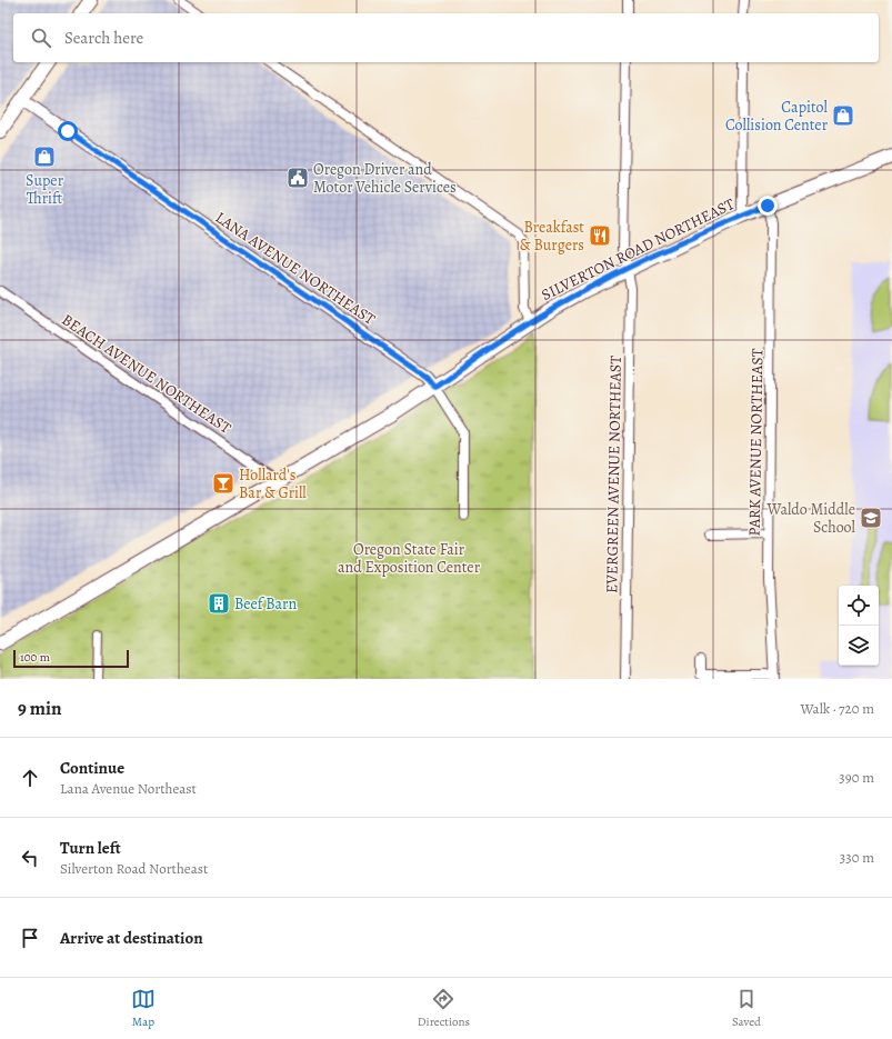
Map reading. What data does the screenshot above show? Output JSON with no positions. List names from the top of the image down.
{
  "streets": {
    "main road": ["SILVERTON ROAD NORTHEAST"],
    "street": [
      "LANA AVENUE NORTHEAST",
      "BEACH AVENUE NORTHEAST",
      "PARK AVENUE NORTHEAST",
      "EVERGREEN AVENUE NORTHEAST"
    ]
  },
  "crossings": [
    ["SILVERTON ROAD NORTHEAST", "LANA AVENUE NORTHEAST"],
    ["SILVERTON ROAD NORTHEAST", "BEACH AVENUE NORTHEAST"],
    ["SILVERTON ROAD NORTHEAST", "PARK AVENUE NORTHEAST"],
    ["SILVERTON ROAD NORTHEAST", "EVERGREEN AVENUE NORTHEAST"]
  ],
  "parks": ["Oregon State Fair and Exposition Center"],
  "places": {
    "shop": ["Capitol Collision Center", "Super Thrift"],
    "public building": ["Oregon Driver and Motor Vehicle Services"],
    "restaurant": ["Breakfast & Burgers"],
    "bar": ["Hollard's Bar & Grill"],
    "school or university": ["Waldo Middle School"],
    "building": ["Beef Barn"]
  },
  "scale_bar": "100 m",
  "page": {
    "search": "Search here",
    "scale": "100 m",
    "heading": ["9 min", "Walk · 720 m"],
    "list": [
      ["Continue", "Lana Avenue Northeast", "390 m"],
      ["Turn left", "Silverton Road Northeast", "330 m"],
      "Arrive at destination"
    ],
    "nav": ["Map", "Directions", "Saved"]
  }
}
